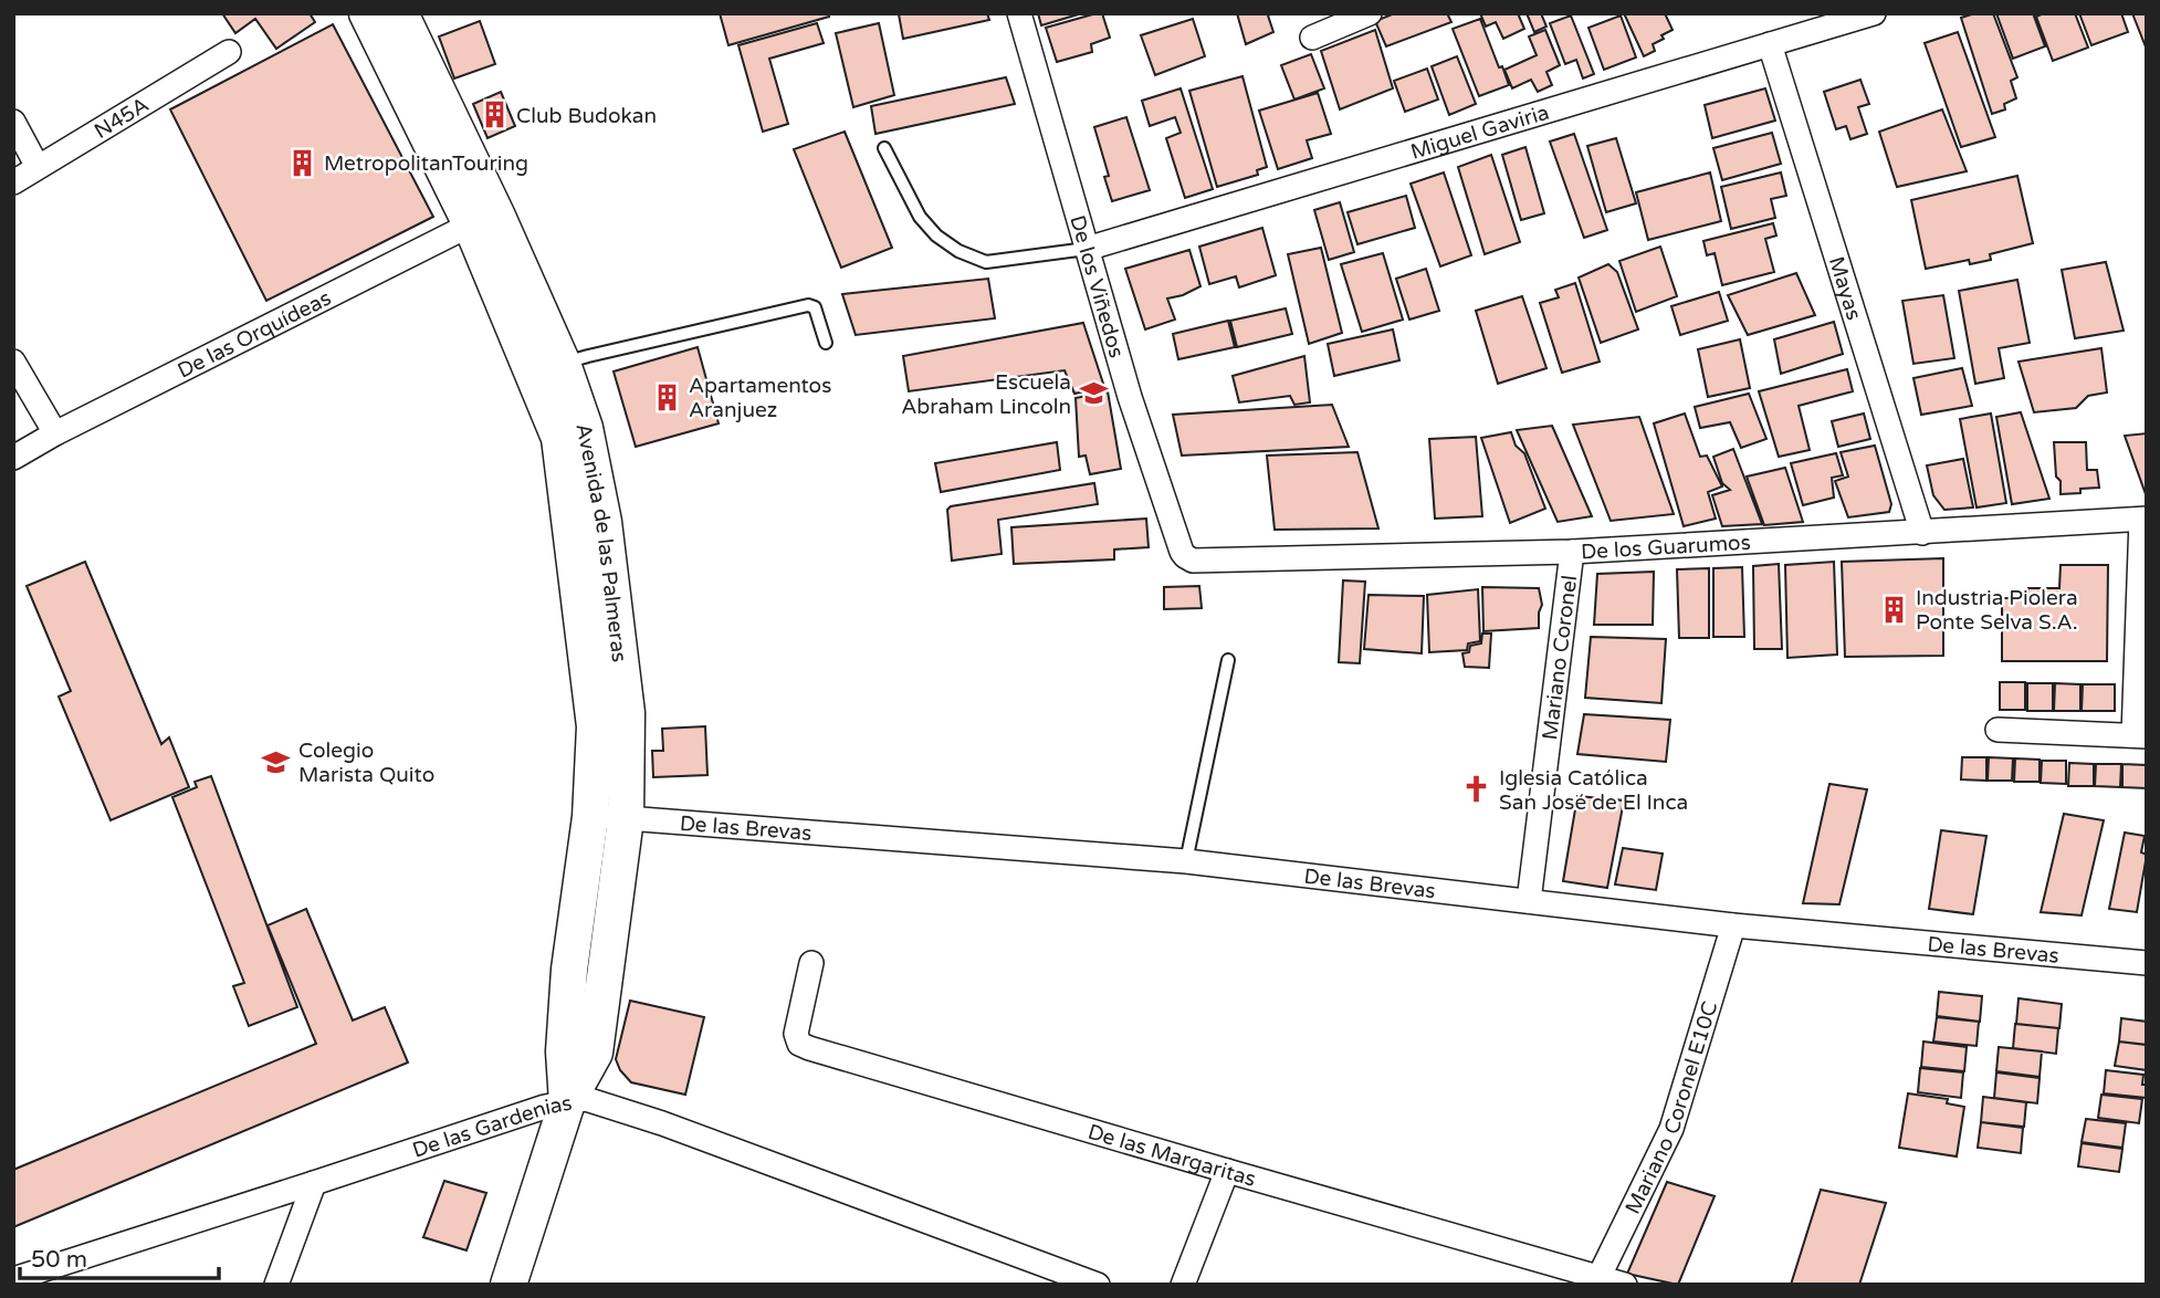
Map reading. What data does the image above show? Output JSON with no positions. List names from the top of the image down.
{
  "streets": {
    "street": [
      "N45A",
      "Miguel Gaviria",
      "De los Viñedos",
      "Mayas",
      "De las Orquídeas",
      "Avenida de las Palmeras",
      "De los Guarumos",
      "Mariano Coronel",
      "De las Brevas",
      "Mariano Coronel E10C",
      "De las Gardenias",
      "De las Margaritas"
    ]
  },
  "crossings": [
    ["Miguel Gaviria", "De los Viñedos"],
    ["Miguel Gaviria", "Mayas"],
    ["De los Viñedos", "De los Guarumos"],
    ["Mayas", "De los Guarumos"],
    ["De las Orquídeas", "Avenida de las Palmeras"],
    ["Avenida de las Palmeras", "De las Brevas"],
    ["Avenida de las Palmeras", "De las Gardenias"],
    ["De los Guarumos", "Mariano Coronel"],
    ["Mariano Coronel", "De las Brevas"],
    ["De las Brevas", "Mariano Coronel E10C"],
    ["Mariano Coronel E10C", "De las Margaritas"]
  ],
  "places": {
    "building": [
      "Club Budokan",
      "MetropolitanTouring",
      "Apartamentos Aranjuez",
      "Industria Piolera Ponte Selva S.A."
    ],
    "school or university": ["Escuela Abraham Lincoln", "Colegio Marista Quito"],
    "church": ["Iglesia Católica San José de El Inca"]
  },
  "scale_bar": "50 m"
}
